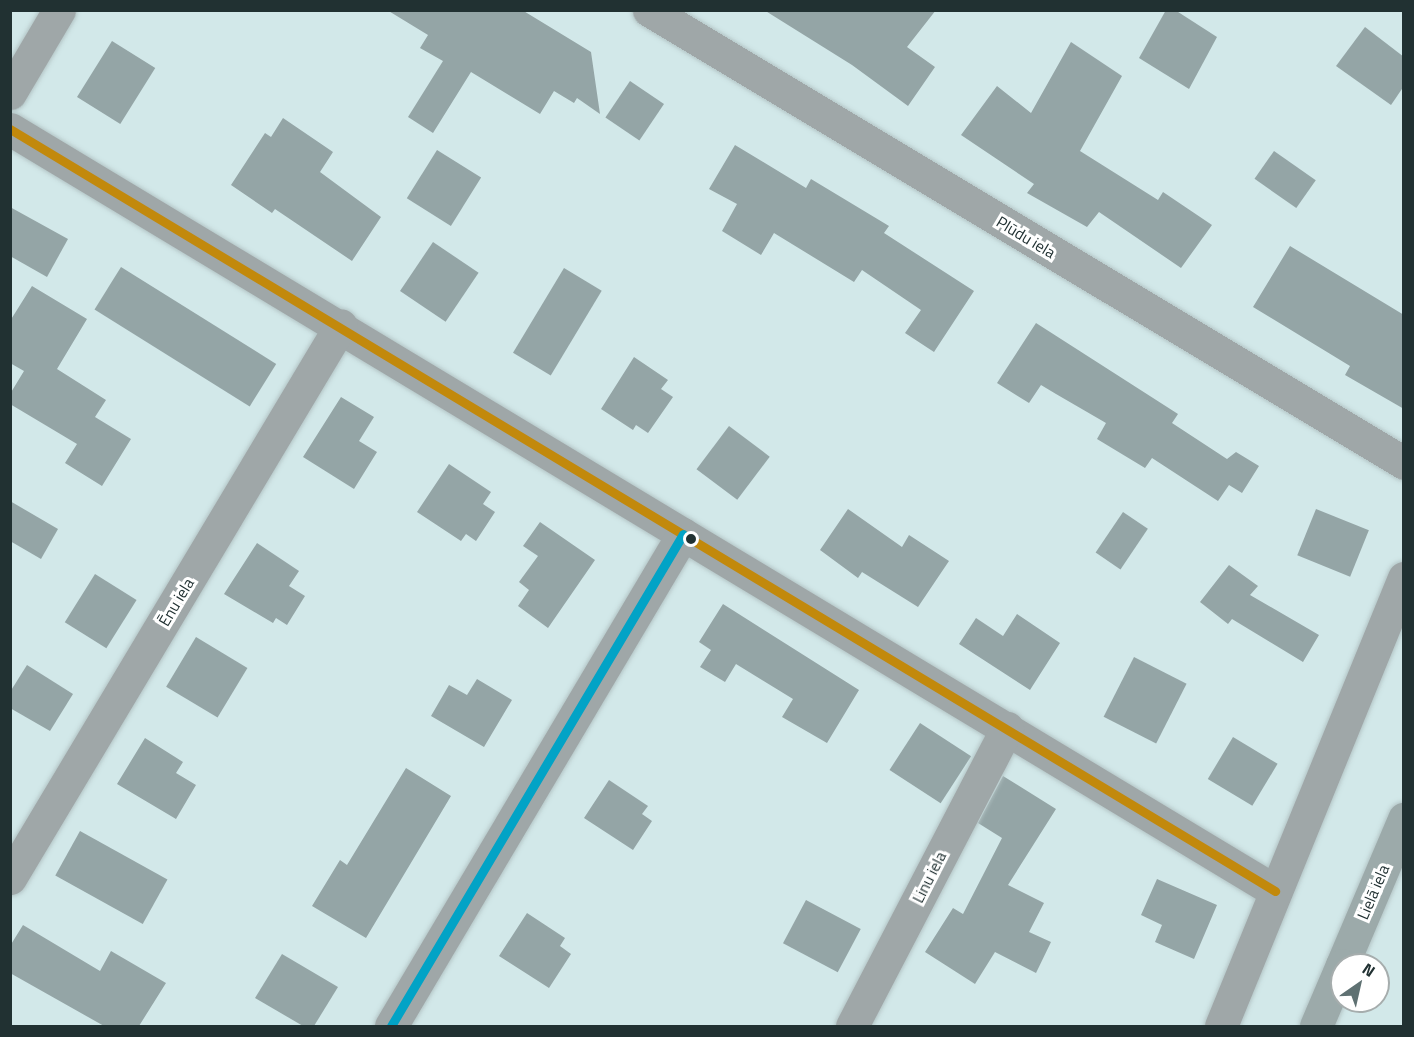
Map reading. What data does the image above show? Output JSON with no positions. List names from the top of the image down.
{
  "streets": {
    "main road": ["Lielā iela"],
    "street": ["Plūdu iela", "Ēnu iela", "Linu iela"]
  },
  "north": "top right"
}
